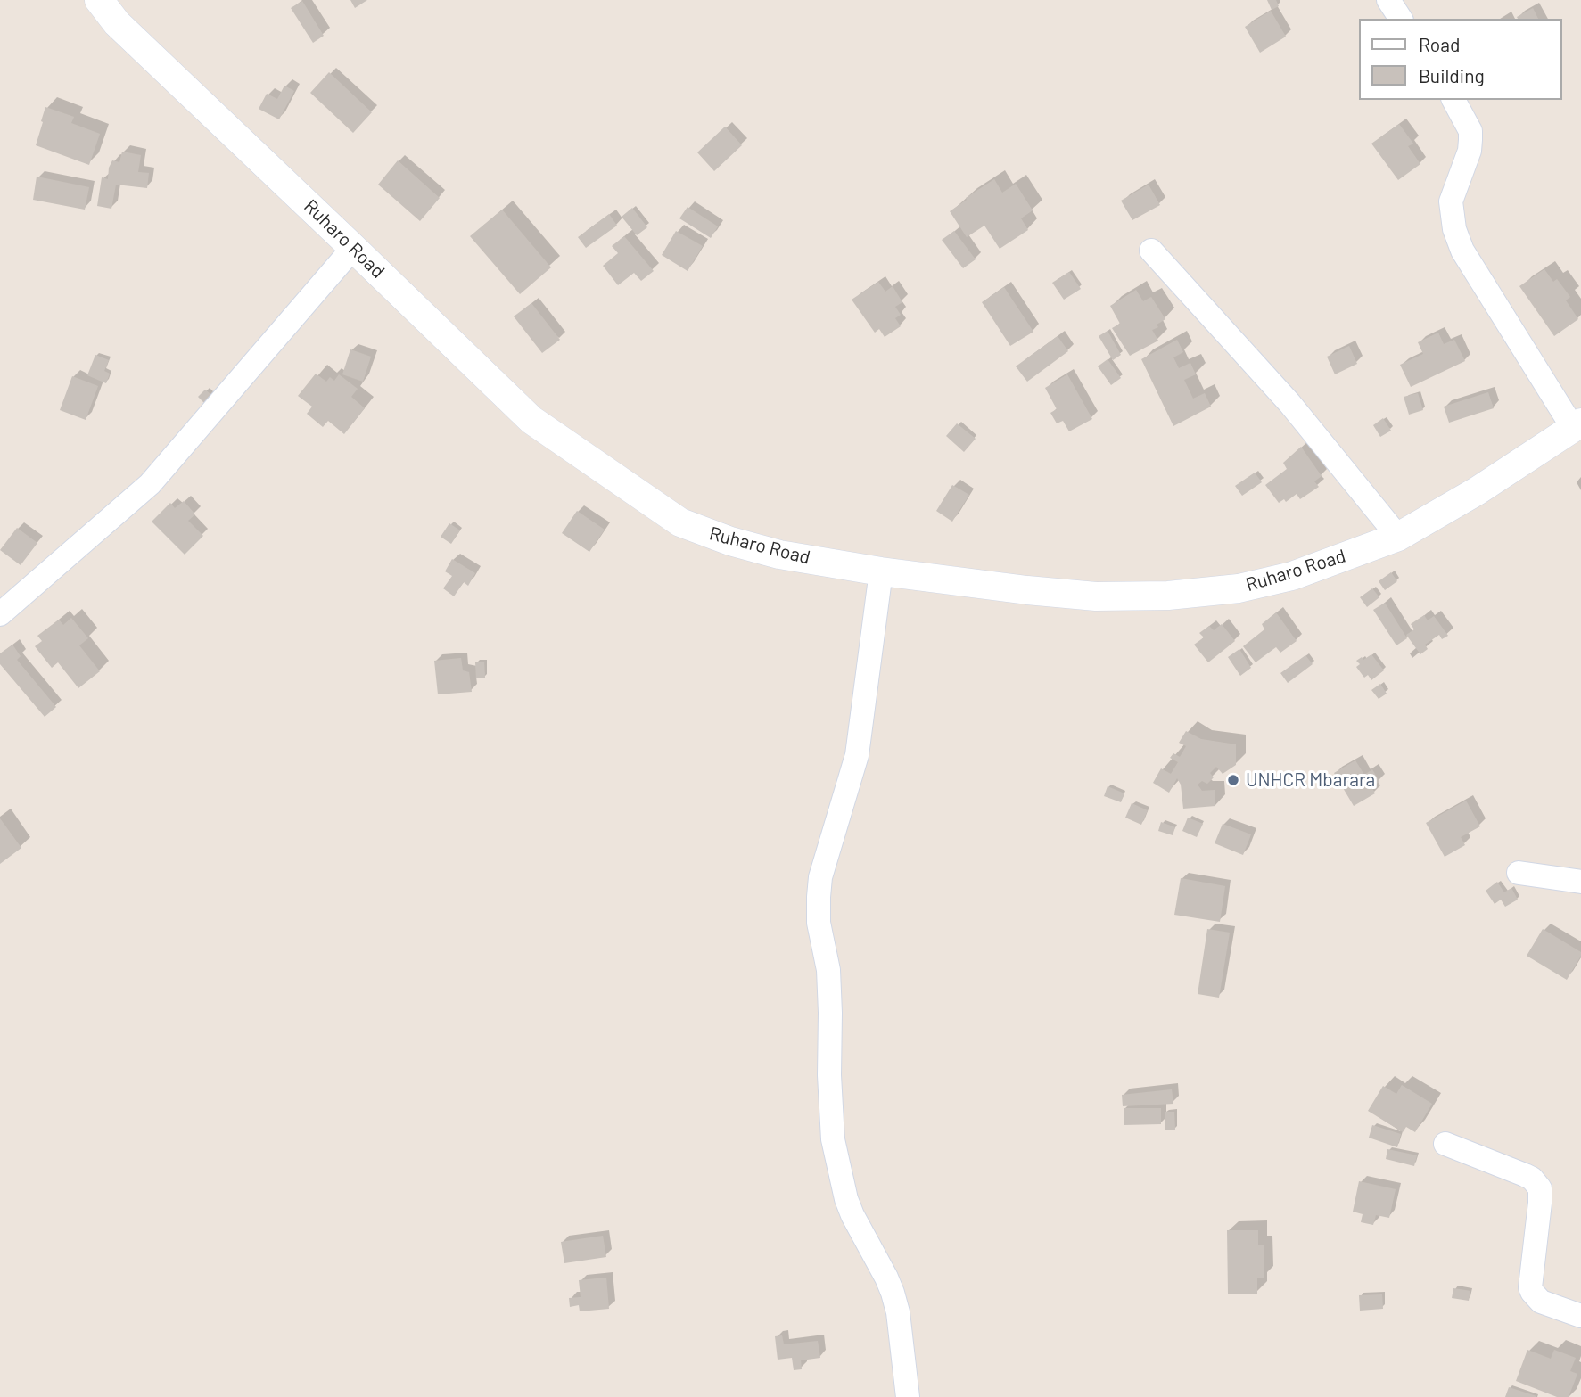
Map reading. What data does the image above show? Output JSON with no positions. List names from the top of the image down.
{
  "streets": {
    "street": ["Ruharo Road"]
  },
  "places": ["UNHCR Mbarara"],
  "legend": ["Road", "Building"]
}
